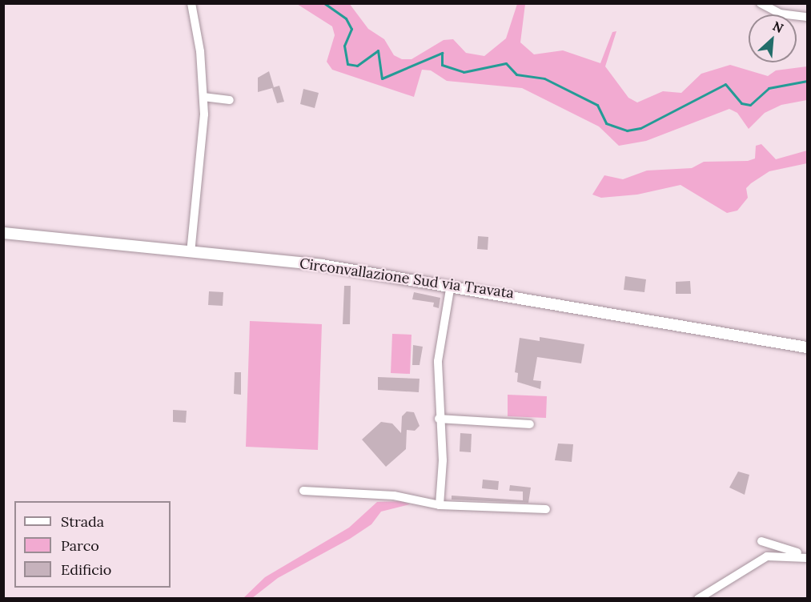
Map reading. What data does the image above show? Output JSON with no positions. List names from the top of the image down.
{
  "streets": {
    "street": ["Circonvallazione Sud via Travata"]
  },
  "legend": ["Strada", "Parco", "Edificio"],
  "north": "top right"
}
